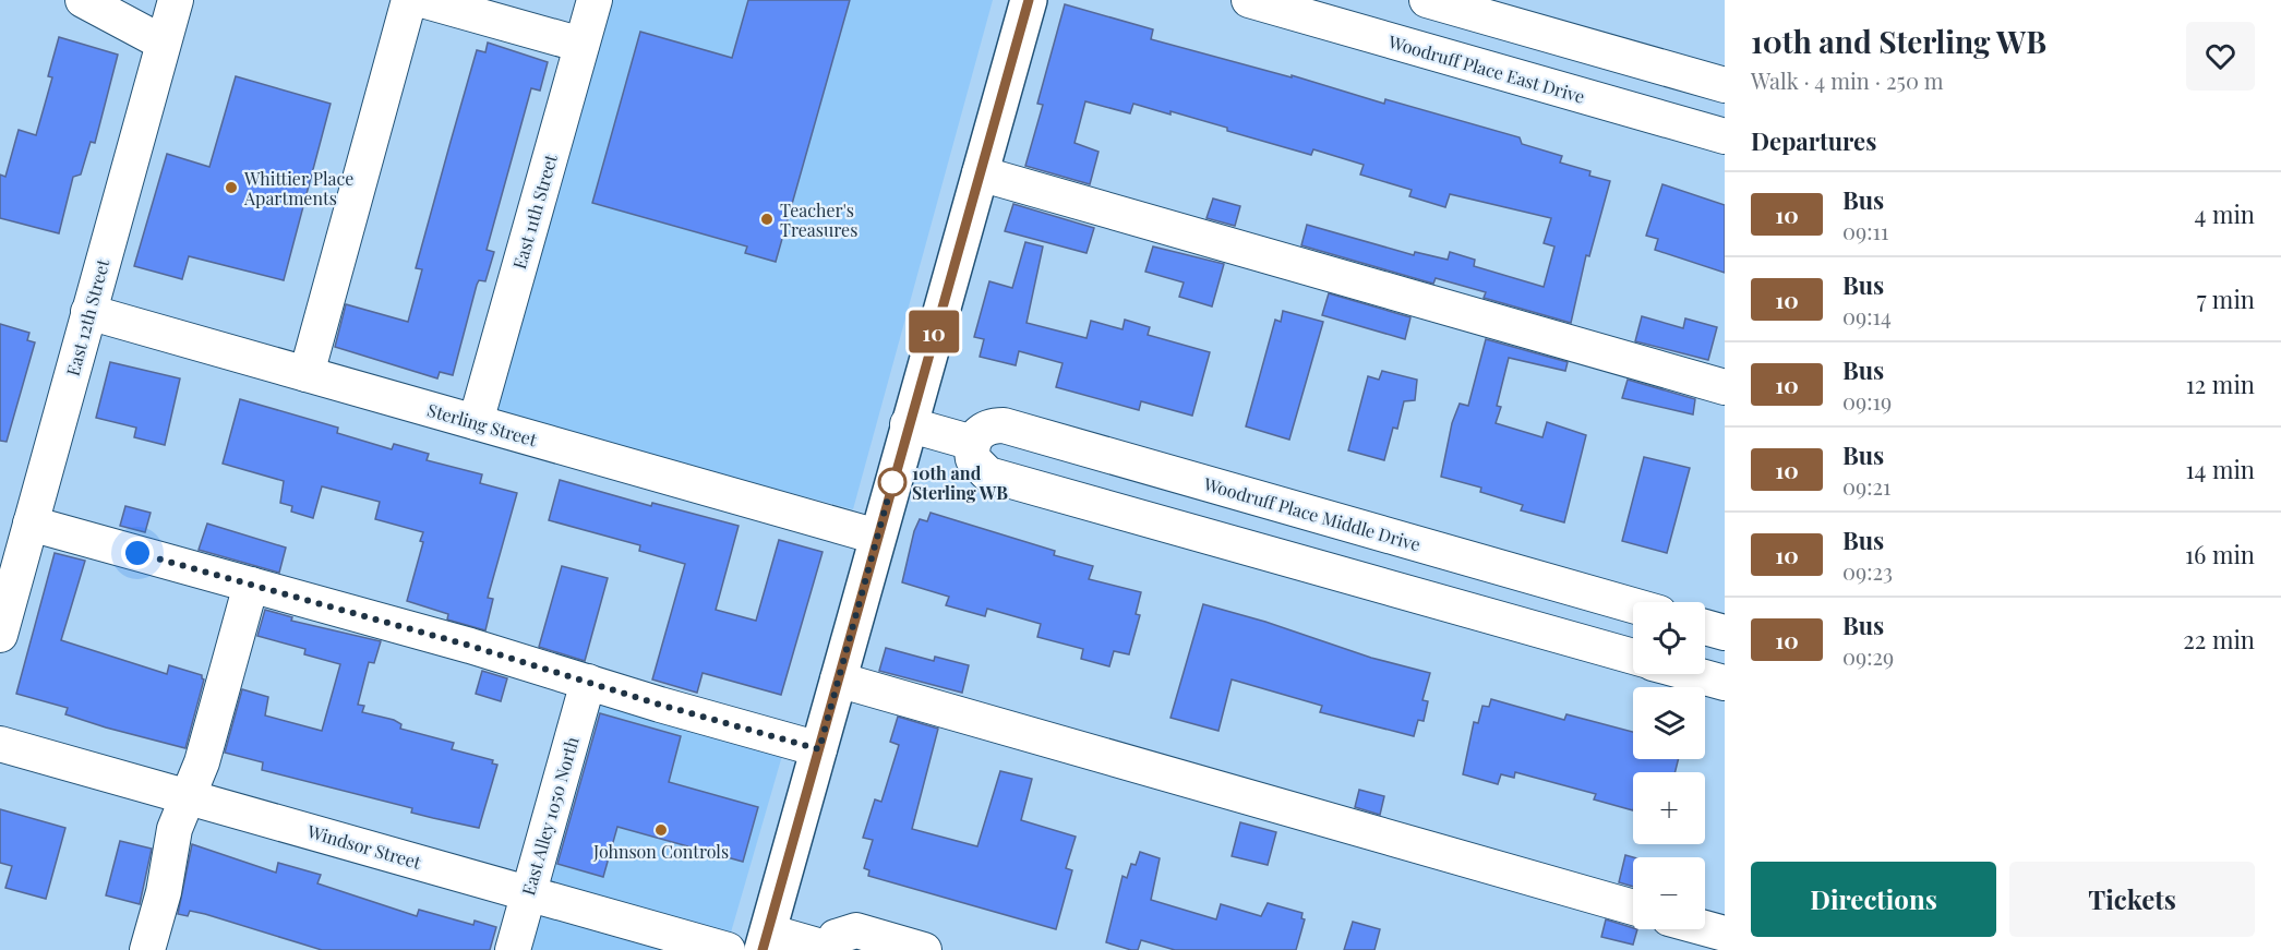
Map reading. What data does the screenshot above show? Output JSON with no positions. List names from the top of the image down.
{
  "streets": {
    "street": [
      "Woodruff Place East Drive",
      "East 11th Street",
      "East 12th Street",
      "Sterling Street",
      "Woodruff Place Middle Drive",
      "East Alley 1050 North",
      "Windsor Street"
    ]
  },
  "crossings": [
    ["East 11th Street", "Sterling Street"],
    ["East 12th Street", "Sterling Street"],
    ["East Alley 1050 North", "Windsor Street"]
  ],
  "places": [
    "Whittier Place Apartments",
    "Teacher's Treasures",
    "10th and Sterling WB",
    "Johnson Controls"
  ],
  "lines": ["bus line 10"],
  "page": {
    "on_map": "10",
    "heading": [
      ["10th and Sterling WB", "Walk · 4 min · 250 m"],
      "Departures"
    ],
    "list": [
      {
        "mark": "10",
        "name": "Bus",
        "note": "09:11",
        "value": "4 min"
      },
      {
        "mark": "10",
        "name": "Bus",
        "note": "09:14",
        "value": "7 min"
      },
      {
        "mark": "10",
        "name": "Bus",
        "note": "09:19",
        "value": "12 min"
      },
      {
        "mark": "10",
        "name": "Bus",
        "note": "09:21",
        "value": "14 min"
      },
      {
        "mark": "10",
        "name": "Bus",
        "note": "09:23",
        "value": "16 min"
      },
      {
        "mark": "10",
        "name": "Bus",
        "note": "09:29",
        "value": "22 min"
      }
    ],
    "map_buttons": ["+", "−"],
    "buttons": ["Directions", "Tickets"]
  }
}
